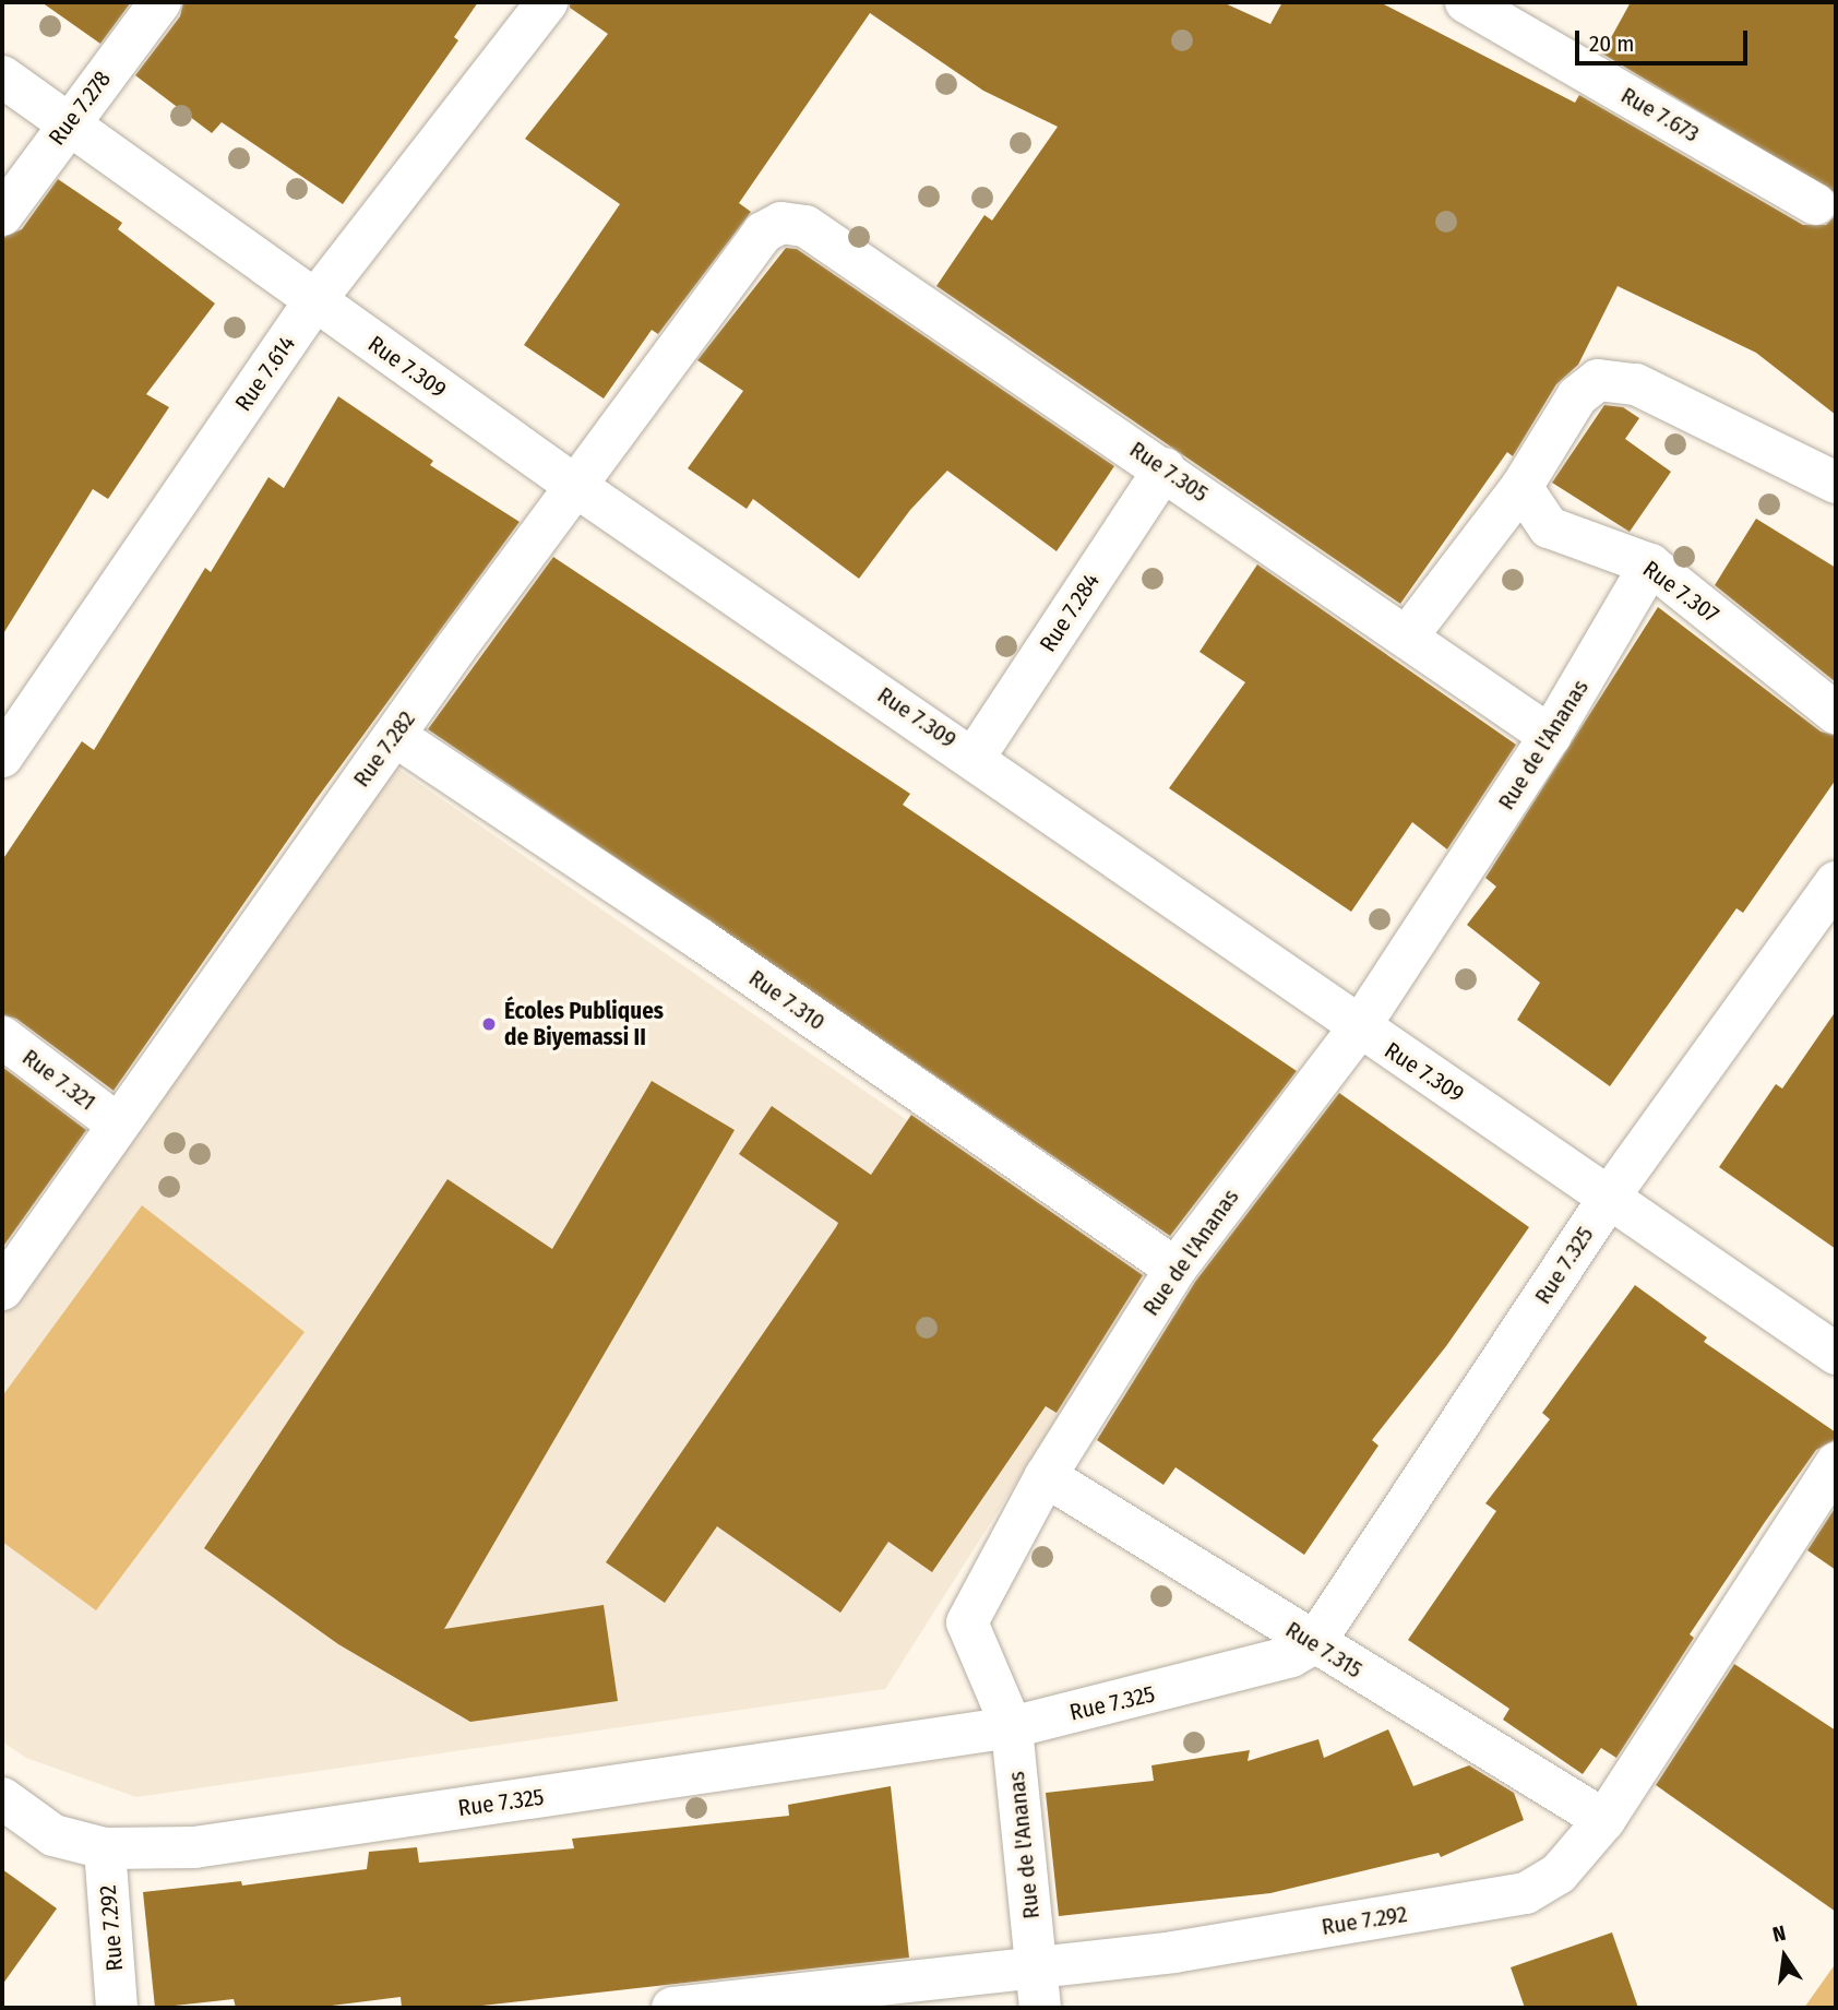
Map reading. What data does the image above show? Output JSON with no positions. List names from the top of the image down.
{
  "streets": {
    "street": [
      "Rue 7.278",
      "Rue 7.673",
      "Rue 7.309",
      "Rue 7.614",
      "Rue 7.305",
      "Rue 7.307",
      "Rue 7.284",
      "Rue de l'Ananas",
      "Rue 7.282",
      "Rue 7.310",
      "Rue 7.321",
      "Rue 7.325",
      "Rue 7.315",
      "Rue 7.292"
    ]
  },
  "crossings": [
    ["Rue 7.278", "Rue 7.309"],
    ["Rue 7.309", "Rue 7.614"],
    ["Rue 7.309", "Rue 7.284"],
    ["Rue 7.309", "Rue de l'Ananas"],
    ["Rue 7.309", "Rue 7.282"],
    ["Rue 7.309", "Rue 7.325"],
    ["Rue 7.305", "Rue 7.284"],
    ["Rue 7.305", "Rue de l'Ananas"],
    ["Rue 7.305", "Rue 7.282"],
    ["Rue 7.307", "Rue de l'Ananas"],
    ["Rue de l'Ananas", "Rue 7.310"],
    ["Rue de l'Ananas", "Rue 7.325"],
    ["Rue de l'Ananas", "Rue 7.315"],
    ["Rue de l'Ananas", "Rue 7.292"],
    ["Rue 7.282", "Rue 7.310"],
    ["Rue 7.282", "Rue 7.321"],
    ["Rue 7.325", "Rue 7.315"],
    ["Rue 7.325", "Rue 7.292"],
    ["Rue 7.315", "Rue 7.292"]
  ],
  "places": ["Écoles Publiques de Biyemassi II"],
  "scale_bar": "20 m",
  "north": "top"
}
